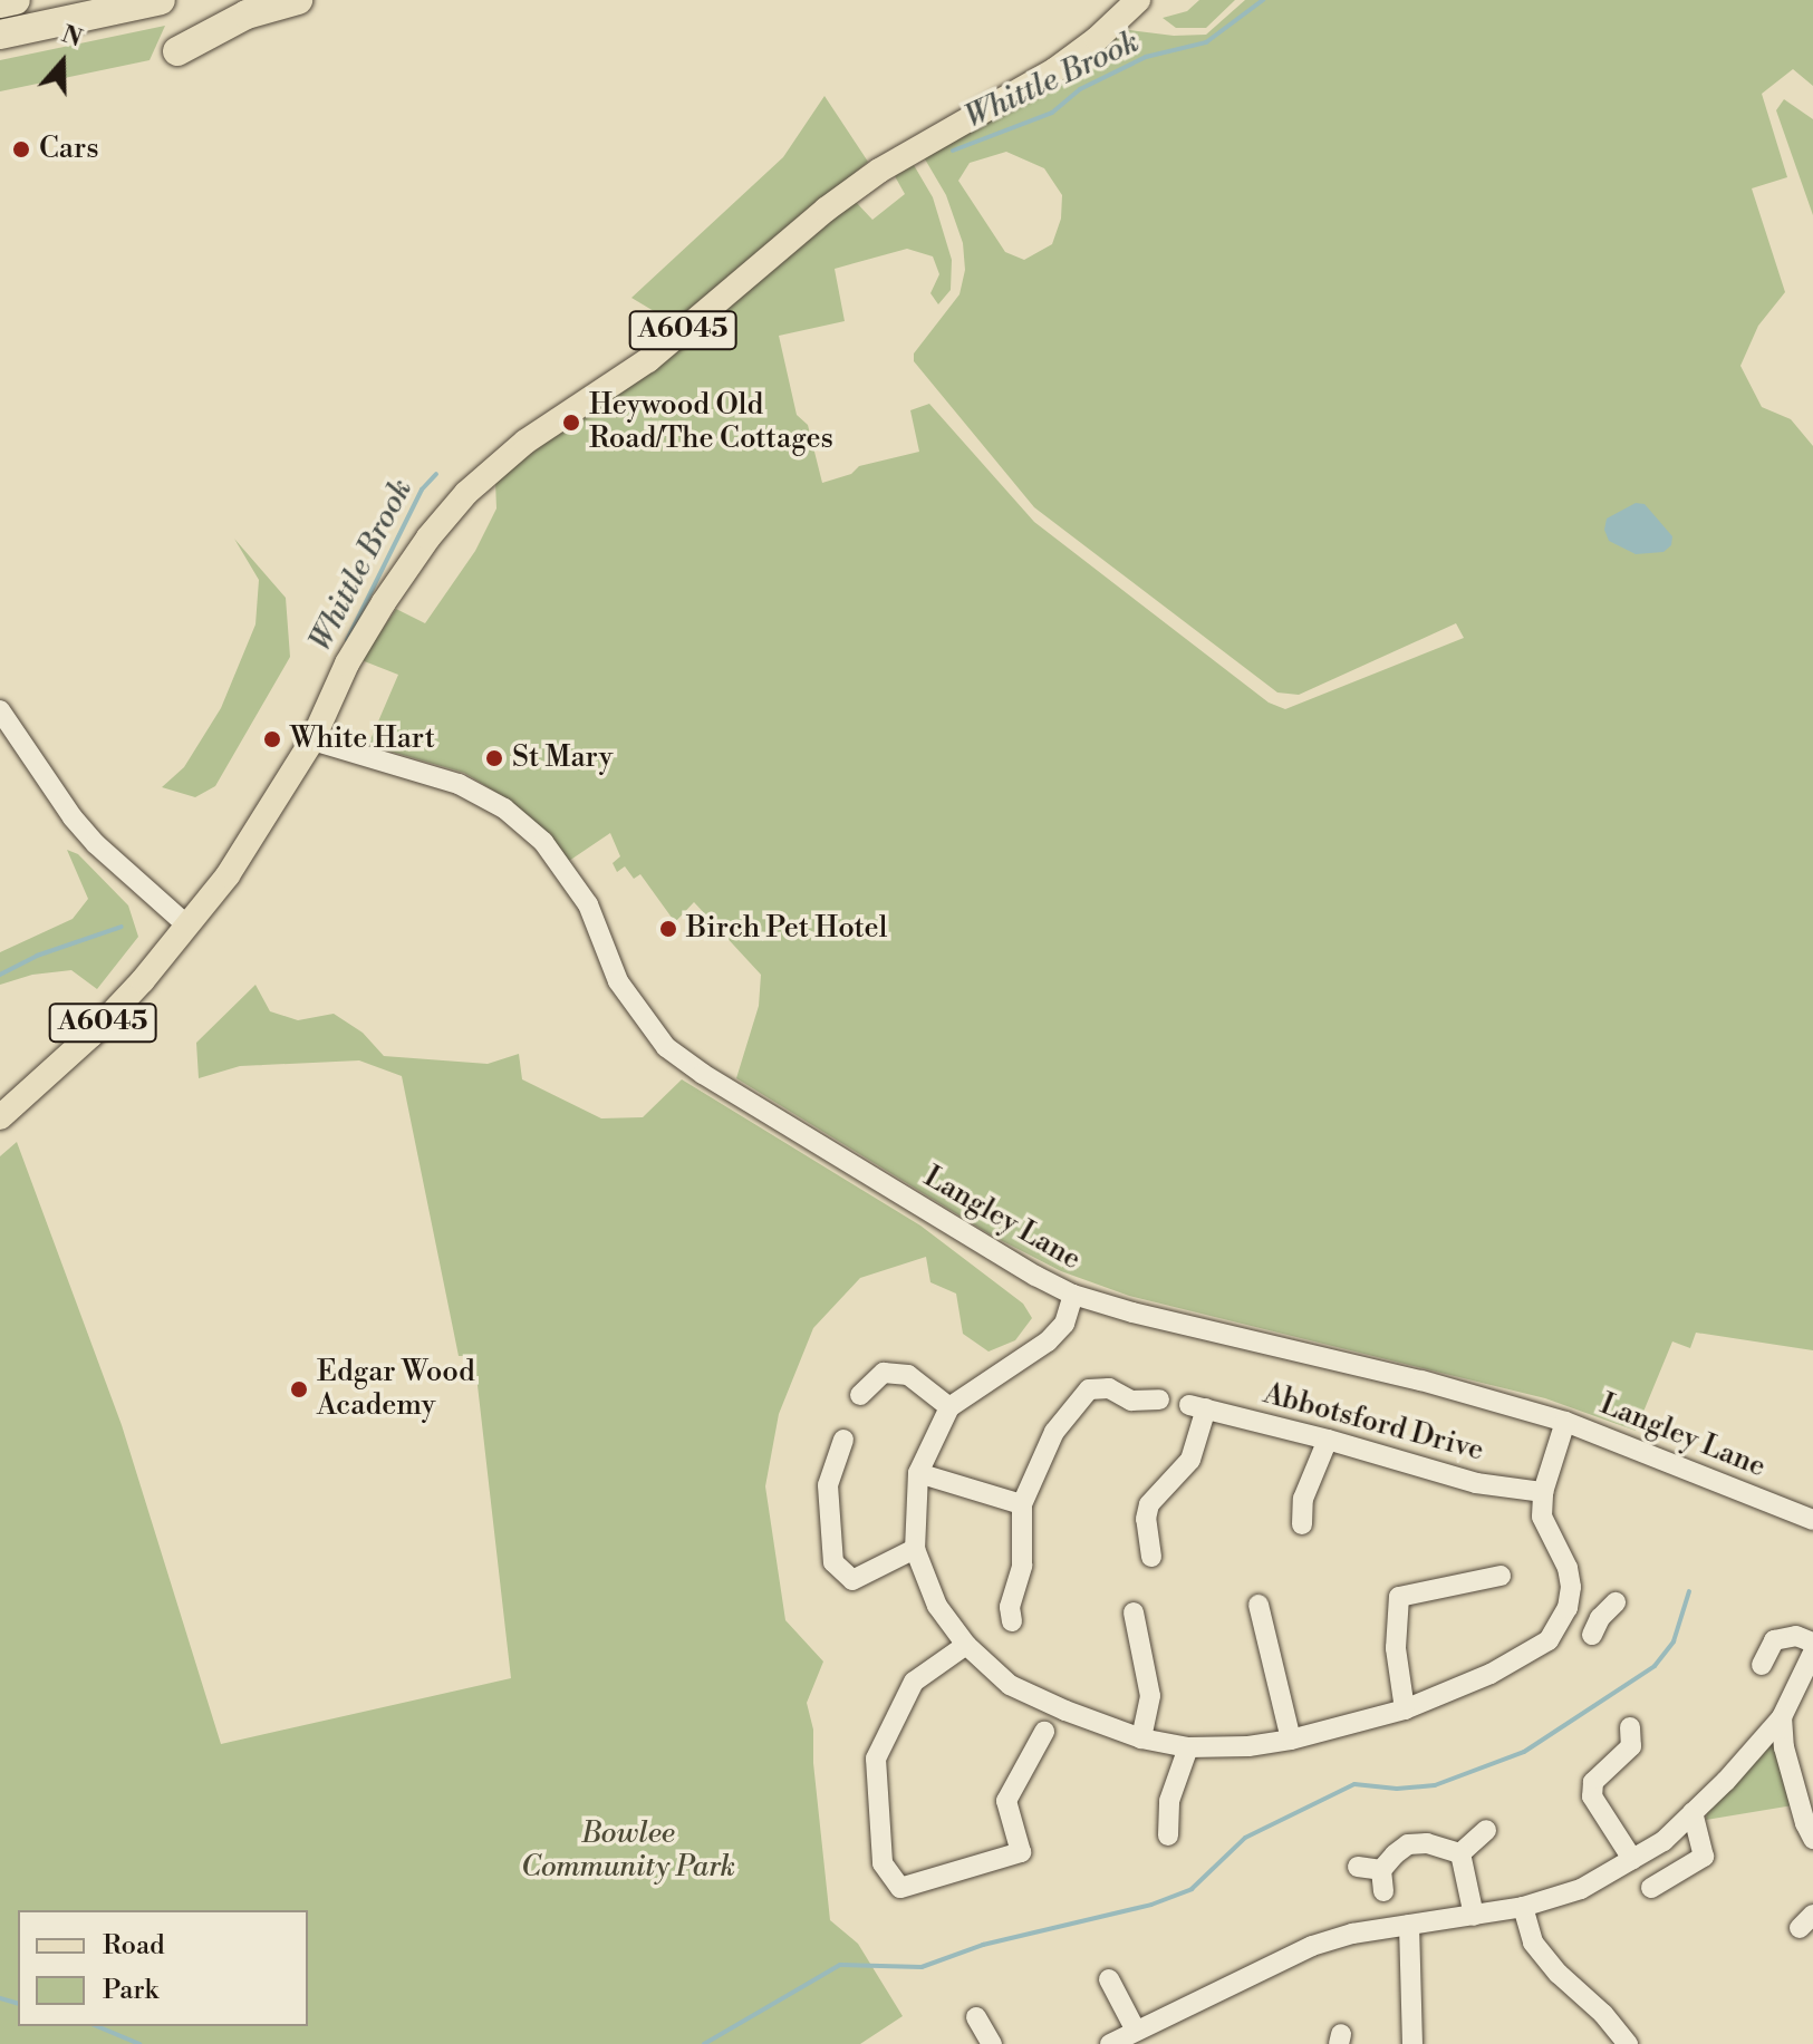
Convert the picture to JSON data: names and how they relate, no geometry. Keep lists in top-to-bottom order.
{
  "streets": {
    "main road": ["A6045"],
    "street": ["Langley Lane", "Abbotsford Drive"]
  },
  "crossings": [
    ["A6045", "Langley Lane"]
  ],
  "water": ["Whittle Brook"],
  "parks": ["Bowlee Community Park"],
  "places": [
    "Cars",
    "Heywood Old Road/The Cottages",
    "White Hart",
    "St Mary",
    "Birch Pet Hotel",
    "Edgar Wood Academy"
  ],
  "legend": ["Road", "Park"],
  "north": "top"
}
